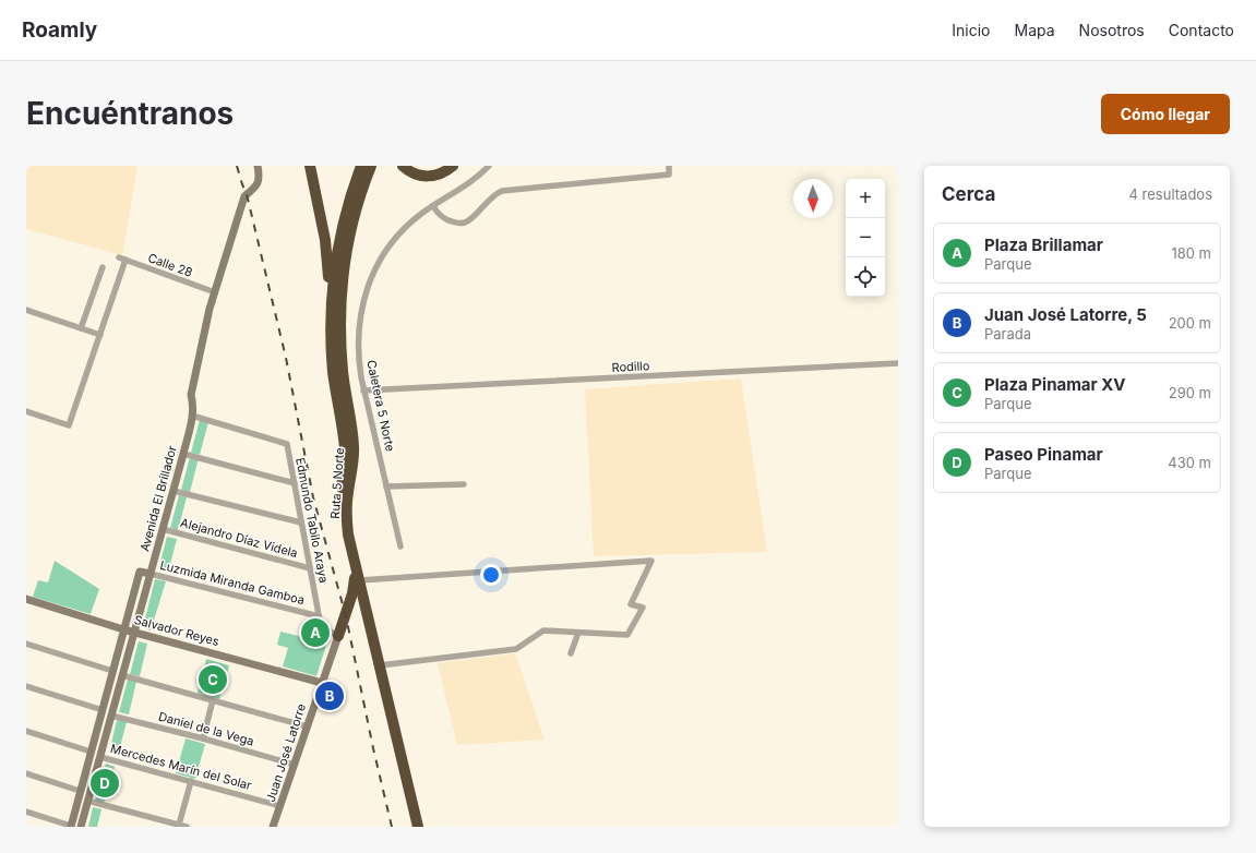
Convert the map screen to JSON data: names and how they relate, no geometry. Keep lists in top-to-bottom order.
{
  "streets": {
    "highway": ["Ruta 5 Norte"],
    "street": [
      "Calle 28",
      "Rodillo",
      "Caletera 5 Norte",
      "Avenida El Brillador",
      "Edmundo Tabilo Araya",
      "Alejandro Díaz Videla",
      "Luzmida Miranda Gamboa",
      "Salvador Reyes",
      "Daniel de la Vega",
      "Juan José Latorre",
      "Mercedes Marín del Solar"
    ]
  },
  "crossings": [
    ["Calle 28", "Avenida El Brillador"],
    ["Rodillo", "Caletera 5 Norte"],
    ["Avenida El Brillador", "Edmundo Tabilo Araya"],
    ["Avenida El Brillador", "Alejandro Díaz Videla"],
    ["Avenida El Brillador", "Luzmida Miranda Gamboa"],
    ["Avenida El Brillador", "Salvador Reyes"],
    ["Avenida El Brillador", "Daniel de la Vega"],
    ["Avenida El Brillador", "Mercedes Marín del Solar"],
    ["Edmundo Tabilo Araya", "Alejandro Díaz Videla"],
    ["Edmundo Tabilo Araya", "Luzmida Miranda Gamboa"],
    ["Edmundo Tabilo Araya", "Juan José Latorre"],
    ["Luzmida Miranda Gamboa", "Salvador Reyes"],
    ["Salvador Reyes", "Juan José Latorre"],
    ["Daniel de la Vega", "Juan José Latorre"],
    ["Juan José Latorre", "Mercedes Marín del Solar"]
  ],
  "north": "bottom",
  "page": {
    "header": "Roamly",
    "nav": [
      "Inicio",
      "Mapa",
      "Nosotros",
      "Contacto"
    ],
    "buttons": "Cómo llegar",
    "title": "Encuéntranos",
    "heading": ["Cerca", "4 resultados"],
    "map_buttons": ["+", "−"],
    "list": [
      {
        "mark": "A",
        "name": "Plaza Brillamar",
        "note": "Parque",
        "value": "180 m"
      },
      {
        "mark": "B",
        "name": "Juan José Latorre, 5",
        "note": "Parada",
        "value": "200 m"
      },
      {
        "mark": "C",
        "name": "Plaza Pinamar XV",
        "note": "Parque",
        "value": "290 m"
      },
      {
        "mark": "D",
        "name": "Paseo Pinamar",
        "note": "Parque",
        "value": "430 m"
      }
    ],
    "pins": [
      "A",
      "C",
      "B",
      "D"
    ]
  }
}
